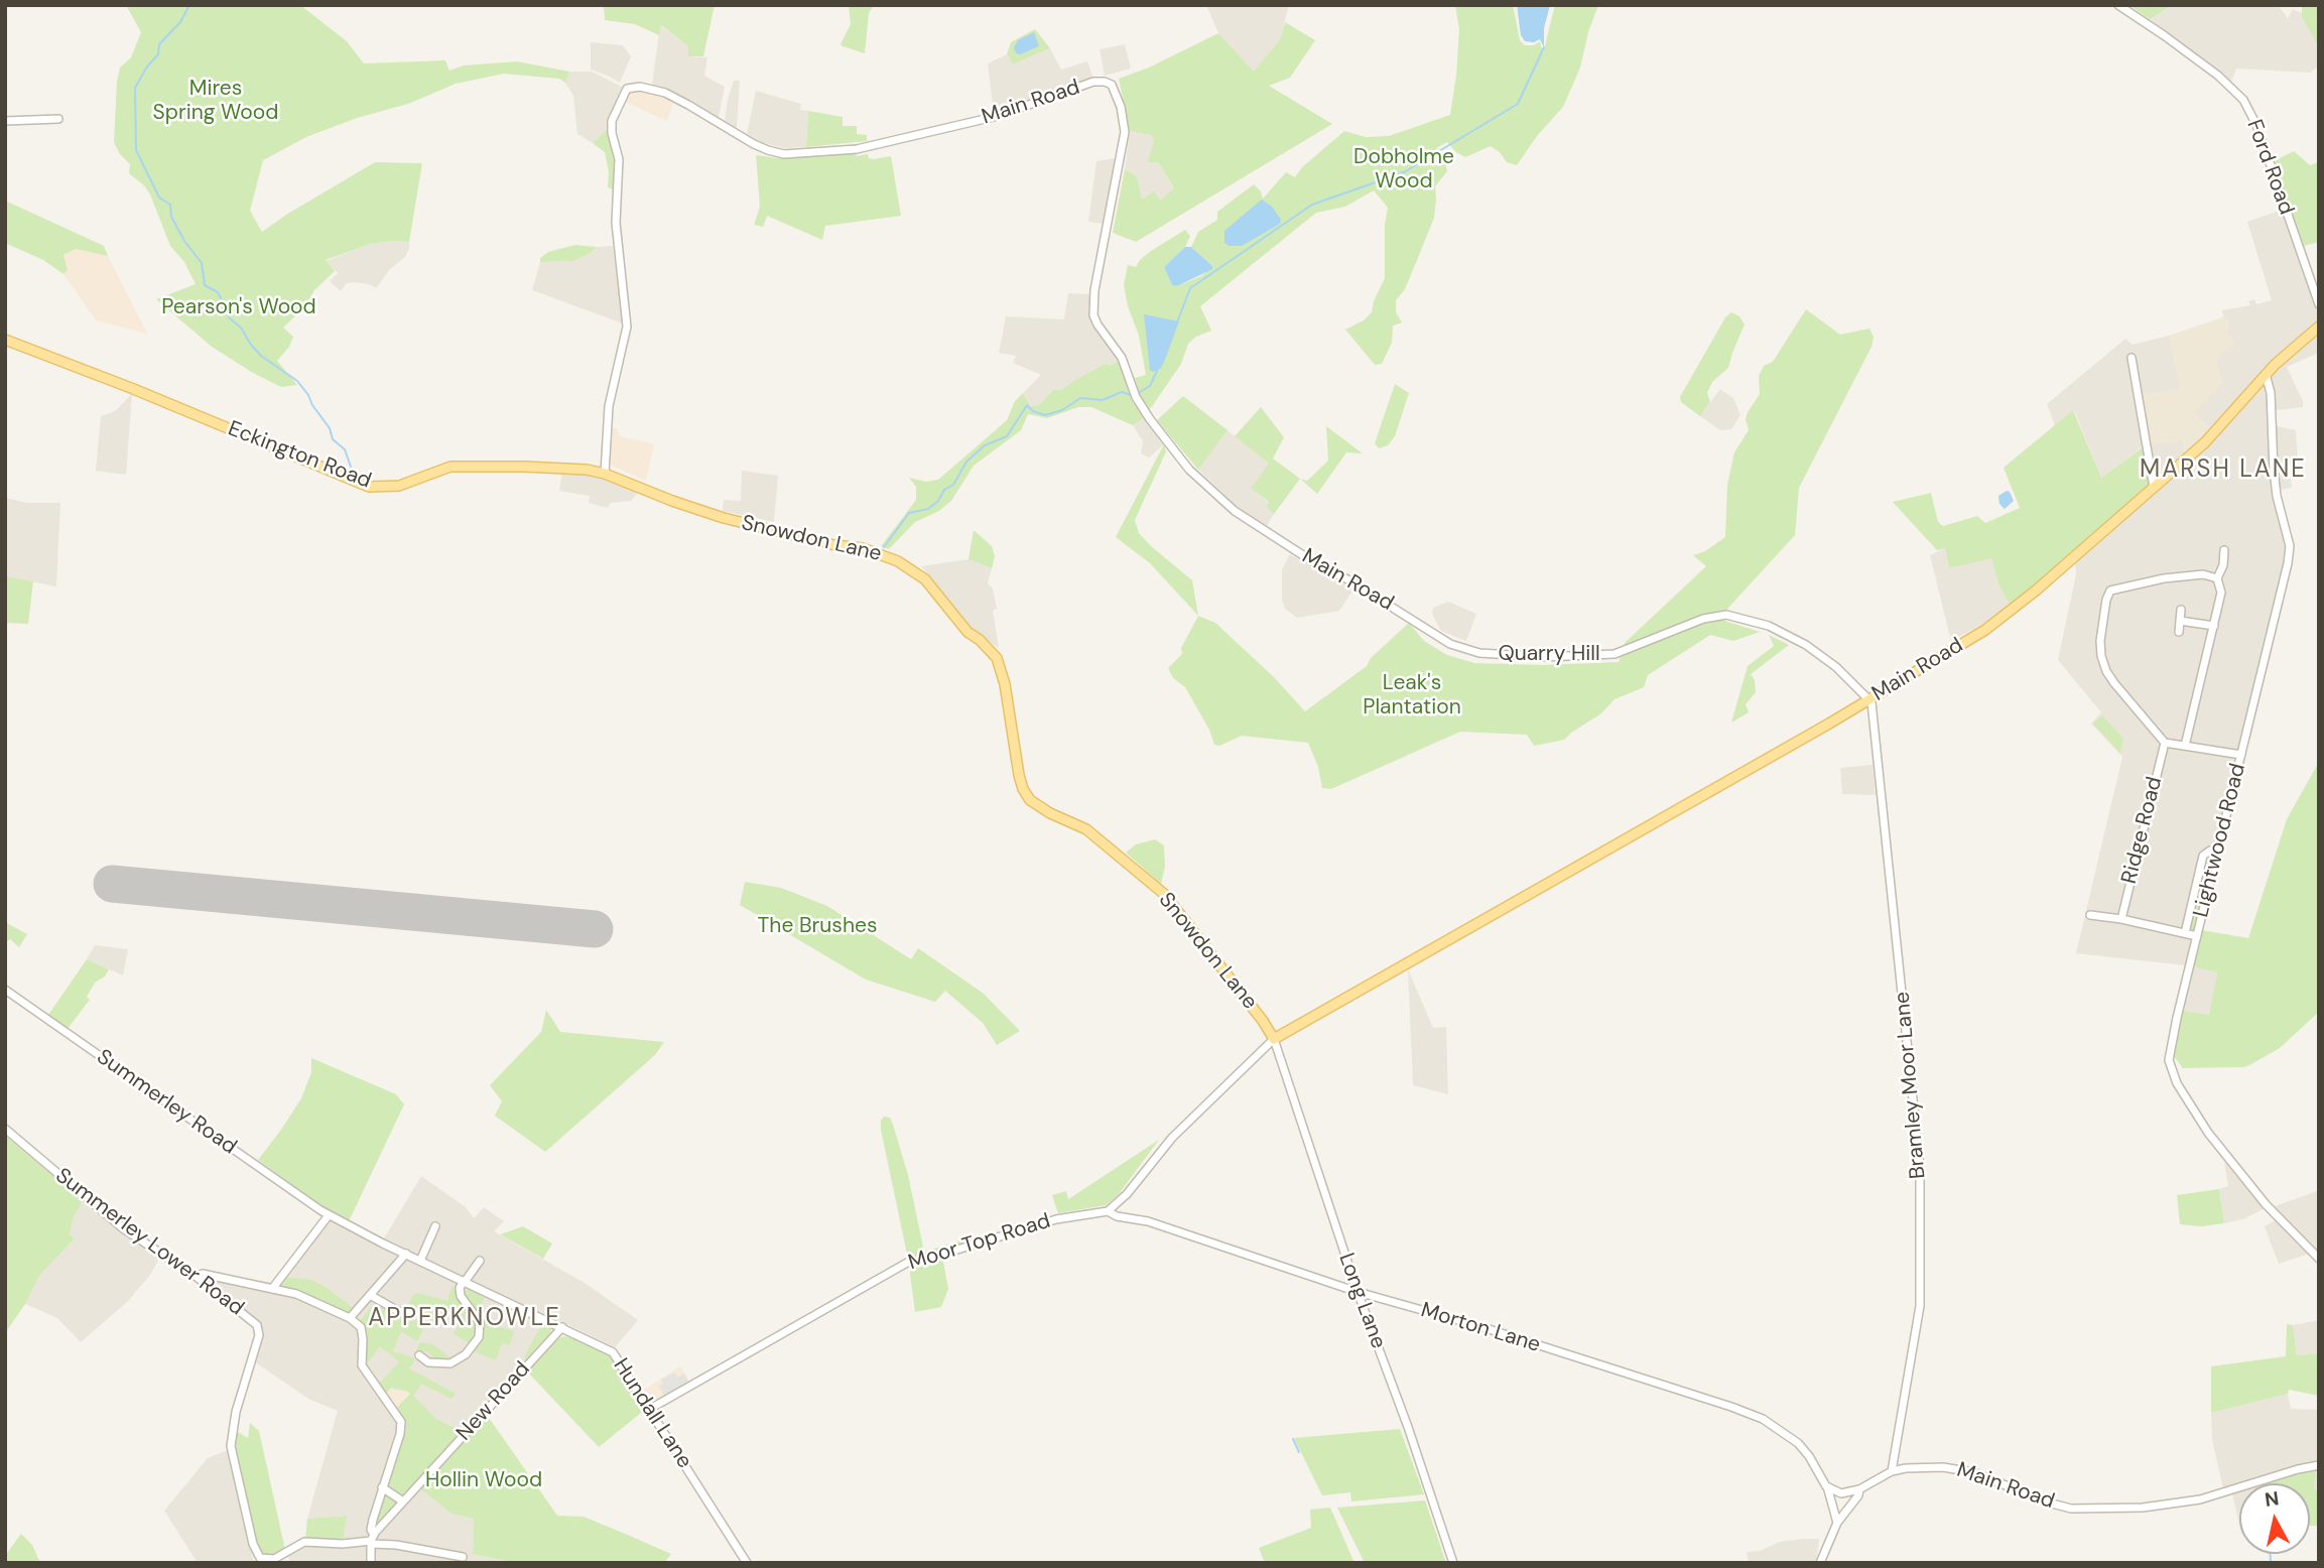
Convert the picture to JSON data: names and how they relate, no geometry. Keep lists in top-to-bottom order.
{
  "streets": {
    "main road": ["Main Road", "Eckington Road", "Snowdon Lane"],
    "street": [
      "Ford Road",
      "Quarry Hill",
      "Ridge Road",
      "Lightwood Road",
      "Bramley Moor Lane",
      "Summerley Road",
      "Summerley Lower Road",
      "Moor Top Road",
      "Long Lane",
      "Morton Lane",
      "New Road",
      "Hundall Lane"
    ]
  },
  "crossings": [
    ["Main Road", "Eckington Road"],
    ["Main Road", "Snowdon Lane"],
    ["Main Road", "Quarry Hill"],
    ["Main Road", "Lightwood Road"],
    ["Main Road", "Bramley Moor Lane"],
    ["Main Road", "Long Lane"],
    ["Main Road", "Morton Lane"],
    ["Eckington Road", "Snowdon Lane"],
    ["Snowdon Lane", "Long Lane"],
    ["Quarry Hill", "Bramley Moor Lane"],
    ["Summerley Road", "Hundall Lane"],
    ["Summerley Lower Road", "New Road"],
    ["Moor Top Road", "Morton Lane"],
    ["Moor Top Road", "Hundall Lane"],
    ["Long Lane", "Morton Lane"],
    ["New Road", "Hundall Lane"]
  ],
  "districts": ["MARSH LANE", "APPERKNOWLE"],
  "parks": [
    "Mires Spring Wood",
    "Dobholme Wood",
    "Pearson's Wood",
    "Leak's Plantation",
    "The Brushes",
    "Hollin Wood"
  ],
  "north": "top"
}
